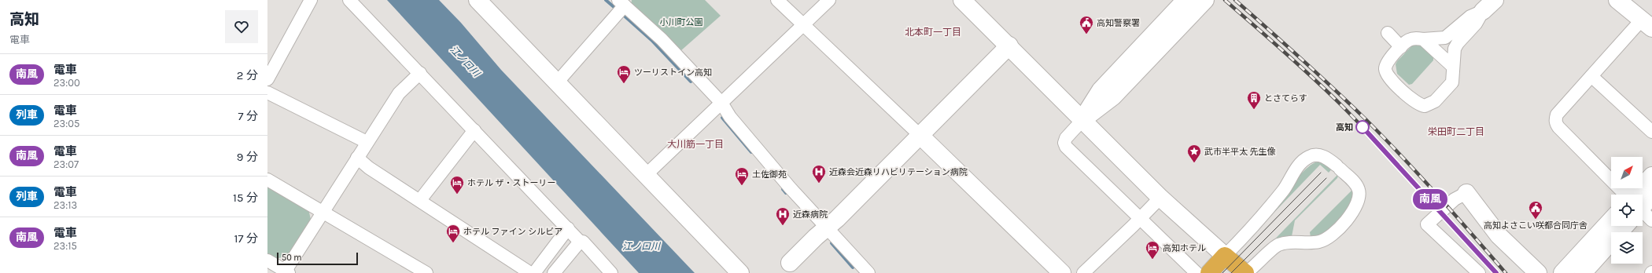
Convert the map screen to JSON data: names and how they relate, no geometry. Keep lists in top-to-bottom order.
{
  "districts": ["北本町一丁目", "栄田町二丁目", "大川筋一丁目"],
  "water": ["江ノ口川"],
  "parks": ["小川町公園"],
  "places": {
    "public building": ["高知警察署", "高知よさこい咲都合同庁舎"],
    "hotel": [
      "ツーリストイン高知",
      "土佐御苑",
      "ホテル ザ・ストーリー",
      "ホテル ファイン シルビア",
      "高知ホテル"
    ],
    "building": ["とさてらす"],
    "other": ["高知"],
    "place": ["武市半平太 先生像"],
    "hospital": ["近森会近森リハビリテーション病院", "近森病院"]
  },
  "scale_bar": "50 m",
  "north": "top right",
  "page": {
    "heading": ["高知", "電車"],
    "on_map": "南風",
    "list": [
      {
        "mark": "南風",
        "name": "電車",
        "note": "23:00",
        "value": "2 分"
      },
      {
        "mark": "列車",
        "name": "電車",
        "note": "23:05",
        "value": "7 分"
      },
      {
        "mark": "南風",
        "name": "電車",
        "note": "23:07",
        "value": "9 分"
      },
      {
        "mark": "列車",
        "name": "電車",
        "note": "23:13",
        "value": "15 分"
      },
      {
        "mark": "南風",
        "name": "電車",
        "note": "23:15",
        "value": "17 分"
      }
    ],
    "scale": "50 m"
  }
}
